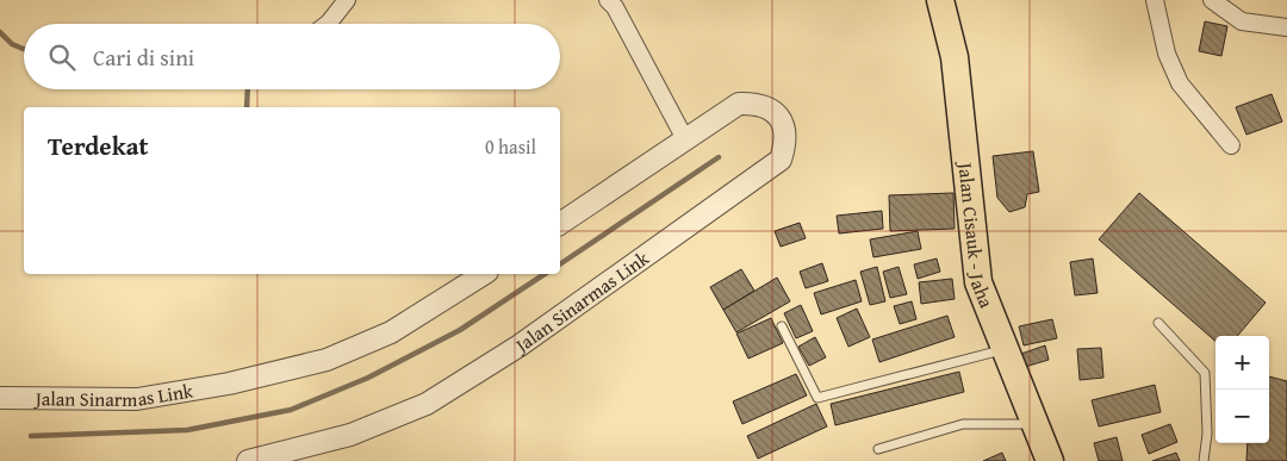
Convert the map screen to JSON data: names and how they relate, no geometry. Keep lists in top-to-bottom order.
{
  "streets": {
    "main road": ["Jalan Cisauk - Jaha"],
    "street": ["Jalan Sinarmas Link"]
  },
  "page": {
    "search": "Cari di sini",
    "heading": ["Terdekat", "0 hasil"],
    "map_buttons": ["+", "−"]
  }
}
